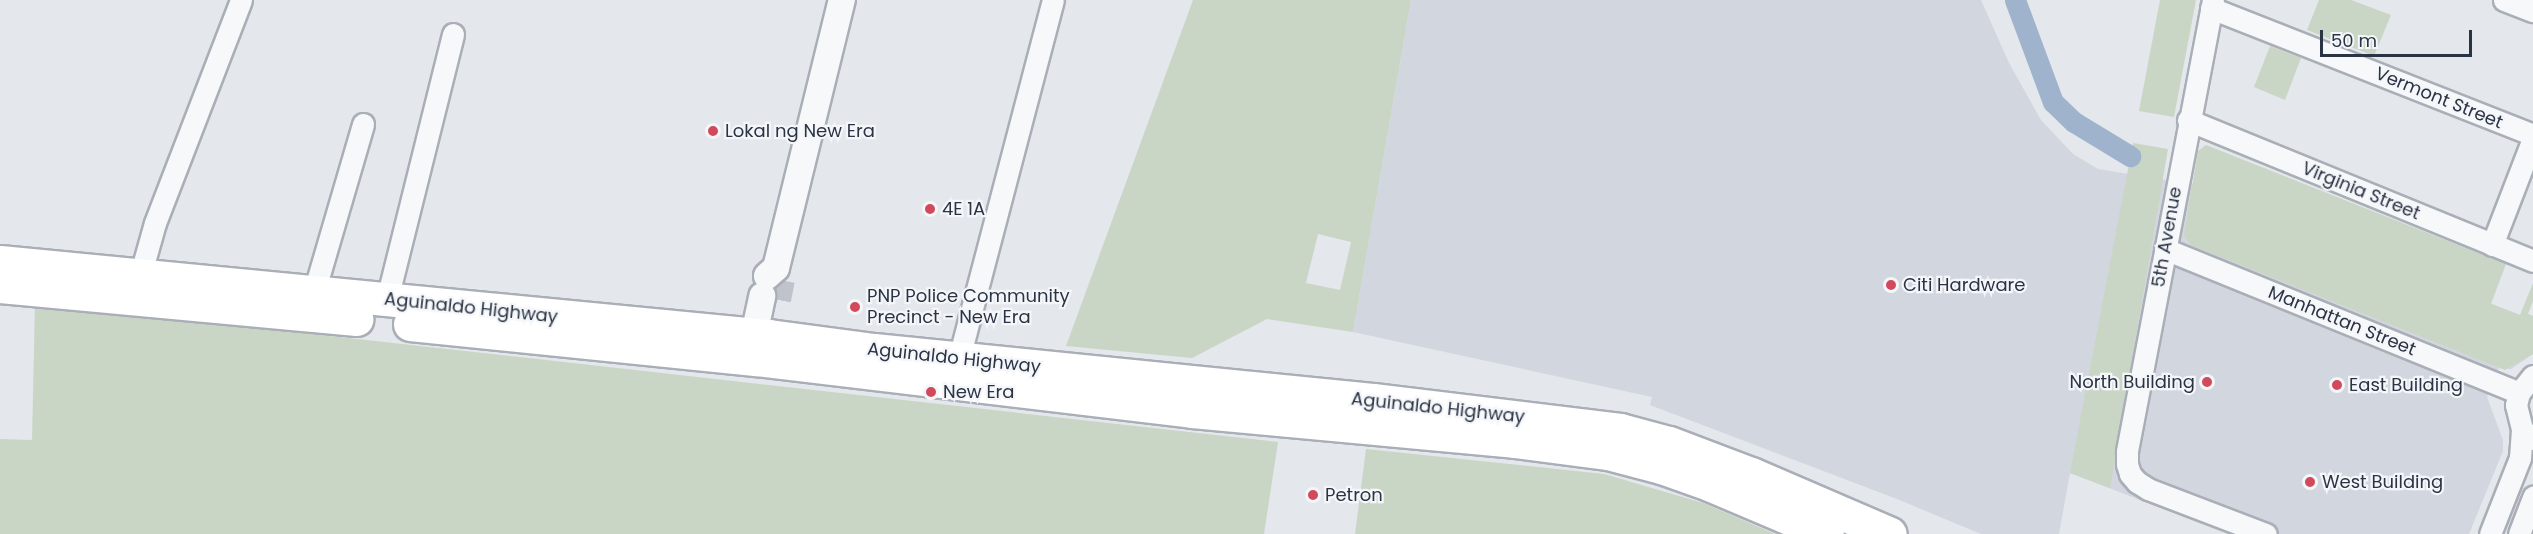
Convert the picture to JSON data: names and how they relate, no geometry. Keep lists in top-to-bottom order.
{
  "streets": {
    "main road": ["Aguinaldo Highway"],
    "street": [
      "Vermont Street",
      "Virginia Street",
      "5th Avenue",
      "Manhattan Street"
    ]
  },
  "crossings": [
    ["Vermont Street", "5th Avenue"],
    ["Virginia Street", "5th Avenue"],
    ["5th Avenue", "Manhattan Street"]
  ],
  "places": [
    "Lokal ng New Era",
    "4E 1A",
    "Citi Hardware",
    "PNP Police Community Precinct - New Era",
    "North Building",
    "East Building",
    "New Era",
    "West Building",
    "Petron"
  ],
  "scale_bar": "50 m"
}
